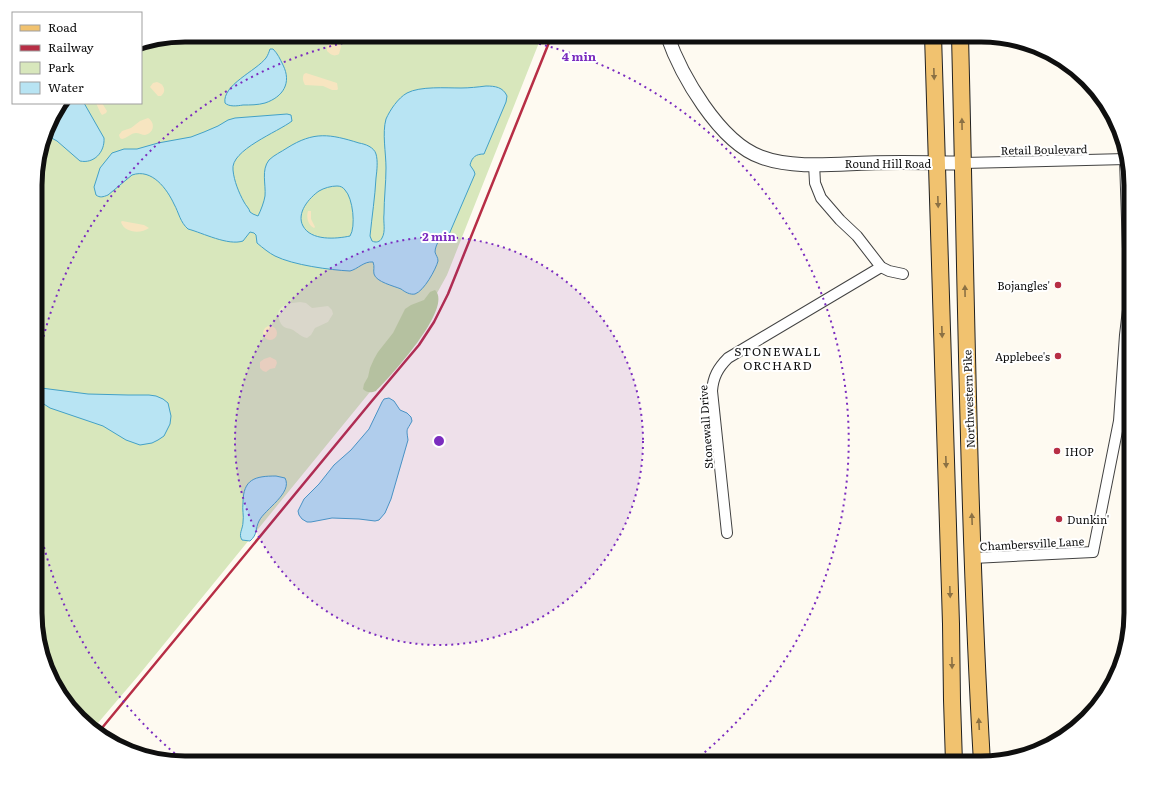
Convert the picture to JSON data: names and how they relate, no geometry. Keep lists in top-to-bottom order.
{
  "streets": {
    "main road": ["Northwestern Pike"],
    "street": [
      "Retail Boulevard",
      "Round Hill Road",
      "Stonewall Drive",
      "Chambersville Lane"
    ]
  },
  "crossings": [
    ["Retail Boulevard", "Round Hill Road"],
    ["Retail Boulevard", "Northwestern Pike"],
    ["Round Hill Road", "Northwestern Pike"],
    ["Northwestern Pike", "Chambersville Lane"]
  ],
  "districts": ["STONEWALL ORCHARD"],
  "places": [
    "Bojangles'",
    "Applebee's",
    "IHOP",
    "Dunkin'"
  ],
  "legend": [
    "Road",
    "Railway",
    "Park",
    "Water"
  ],
  "rings": ["4 min", "2 min"]
}
